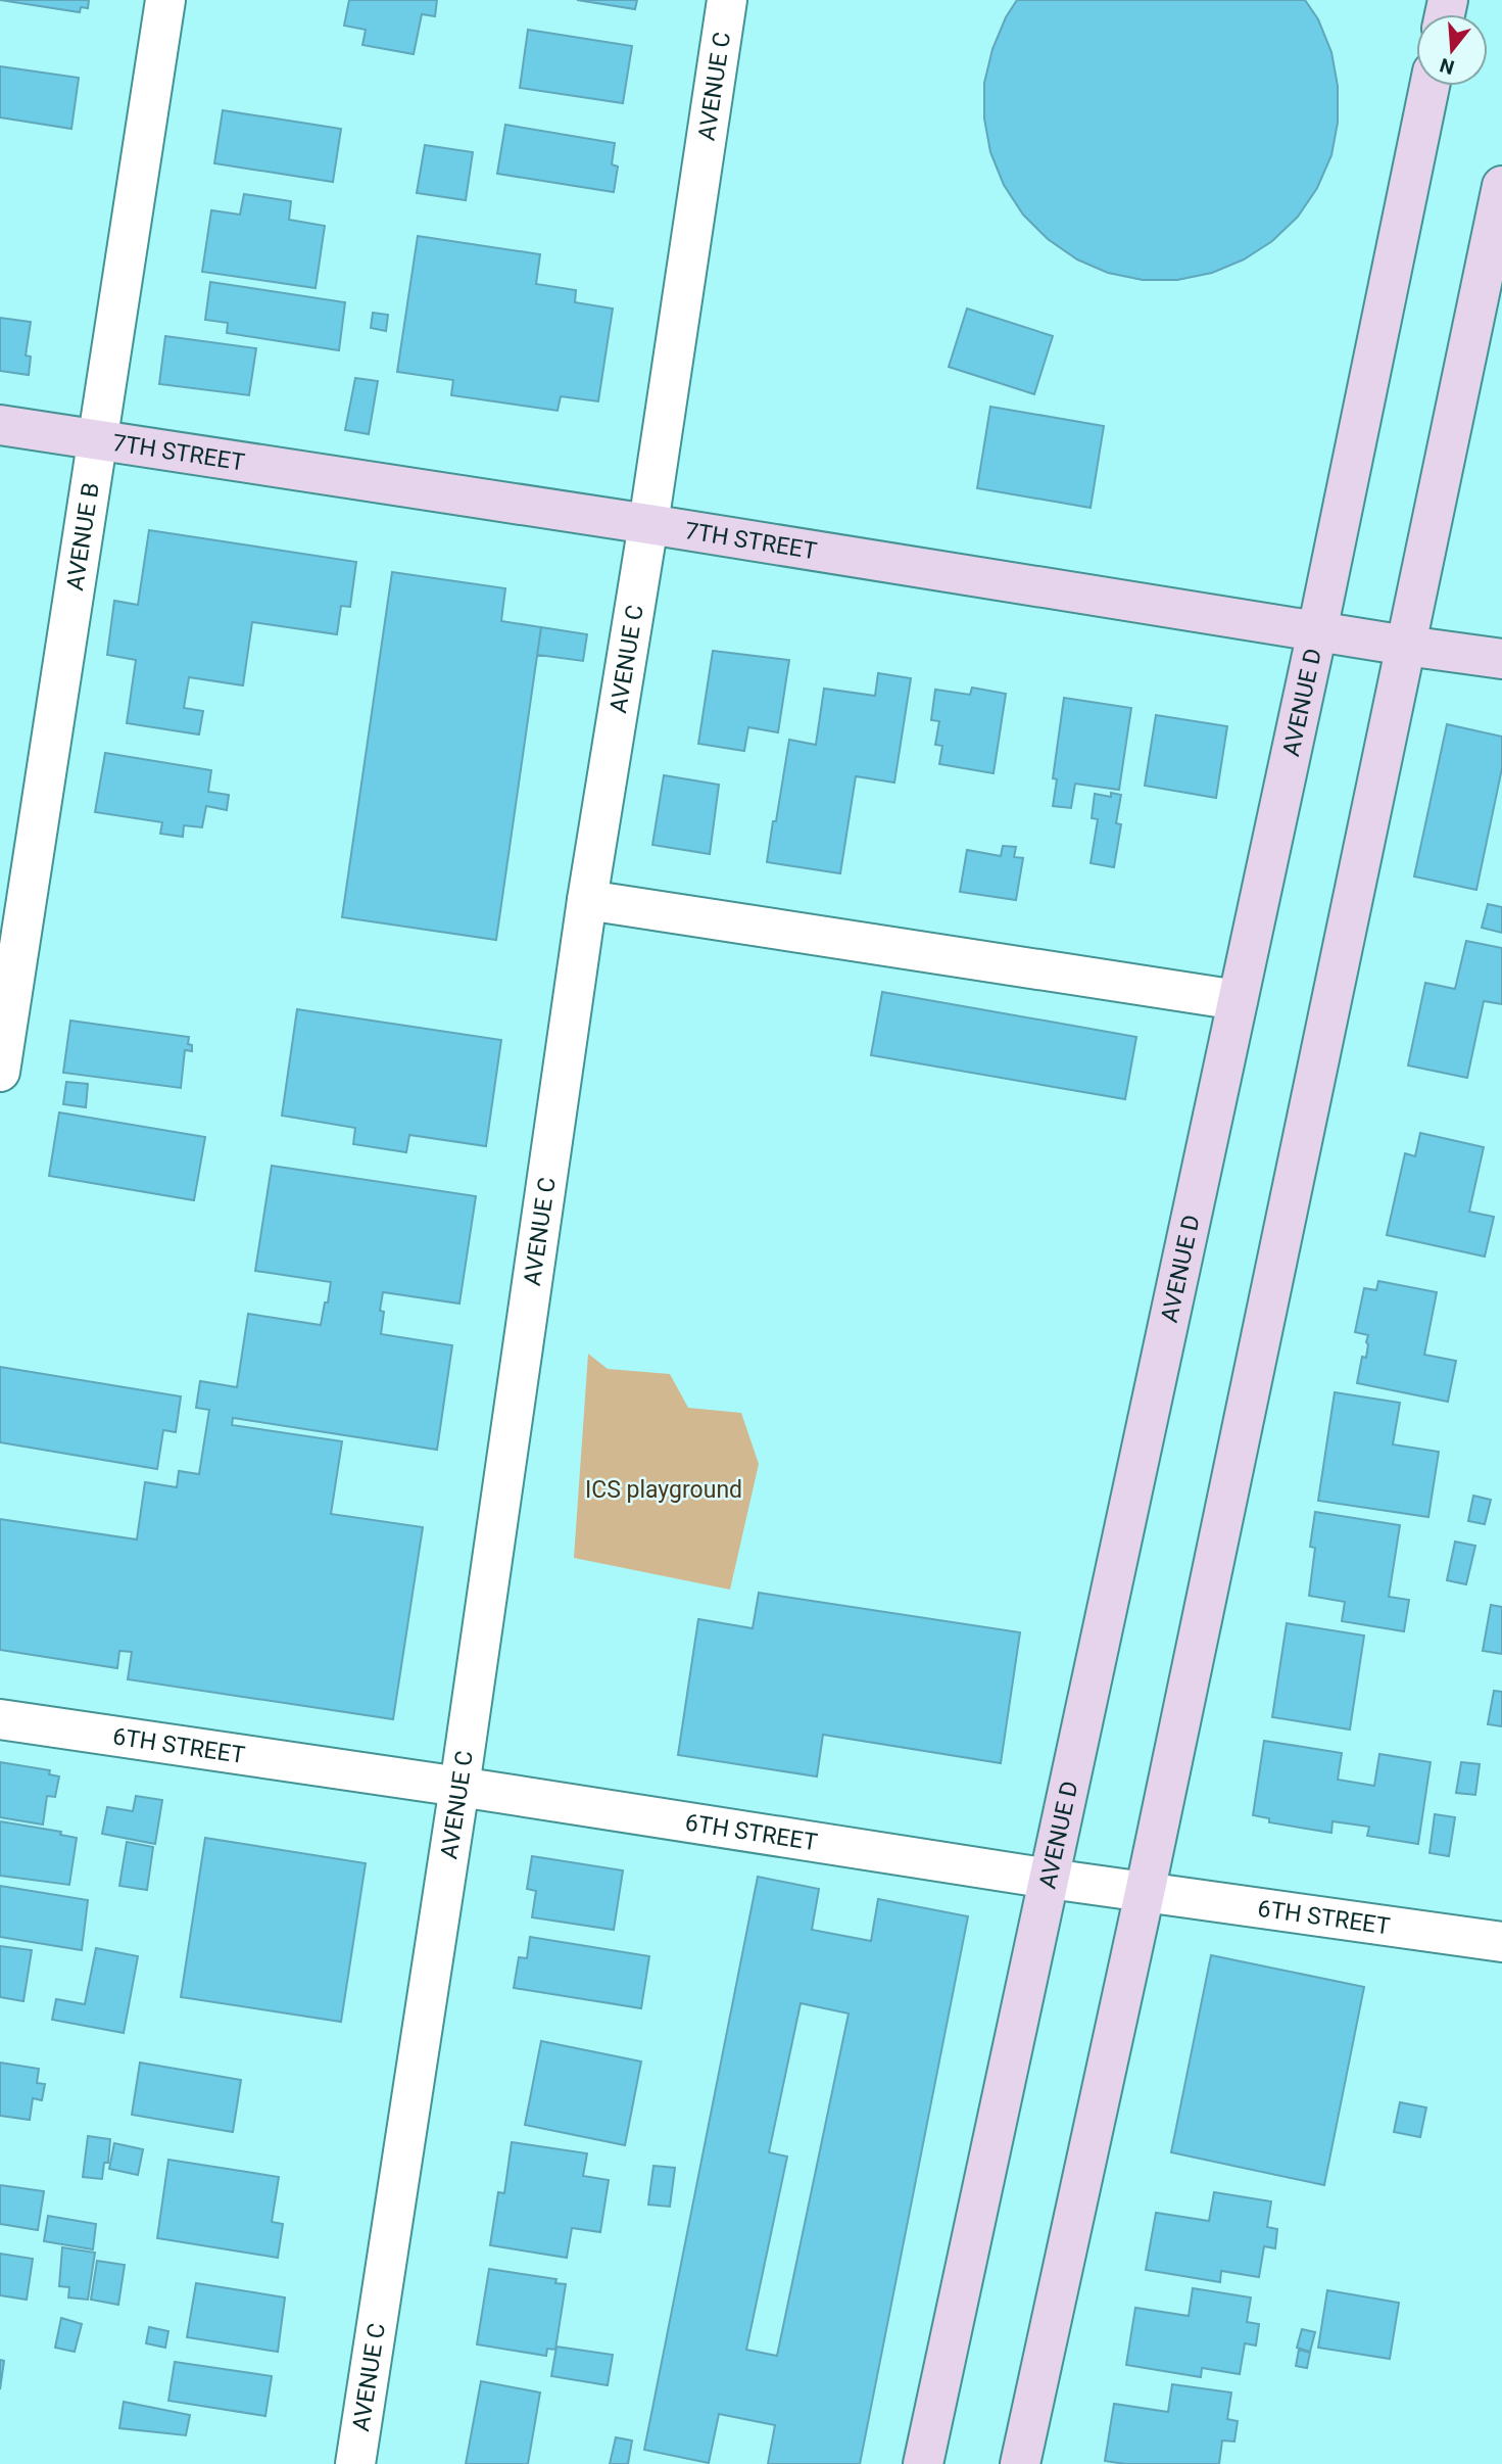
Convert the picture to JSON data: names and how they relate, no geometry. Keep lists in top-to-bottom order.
{
  "streets": {
    "street": [
      "AVENUE C",
      "7TH STREET",
      "AVENUE B",
      "AVENUE D",
      "6TH STREET"
    ]
  },
  "crossings": [
    ["AVENUE C", "7TH STREET"],
    ["AVENUE C", "6TH STREET"],
    ["7TH STREET", "AVENUE B"],
    ["7TH STREET", "AVENUE D"],
    ["AVENUE D", "6TH STREET"]
  ],
  "parks": ["ICS playground"],
  "north": "bottom"
}
